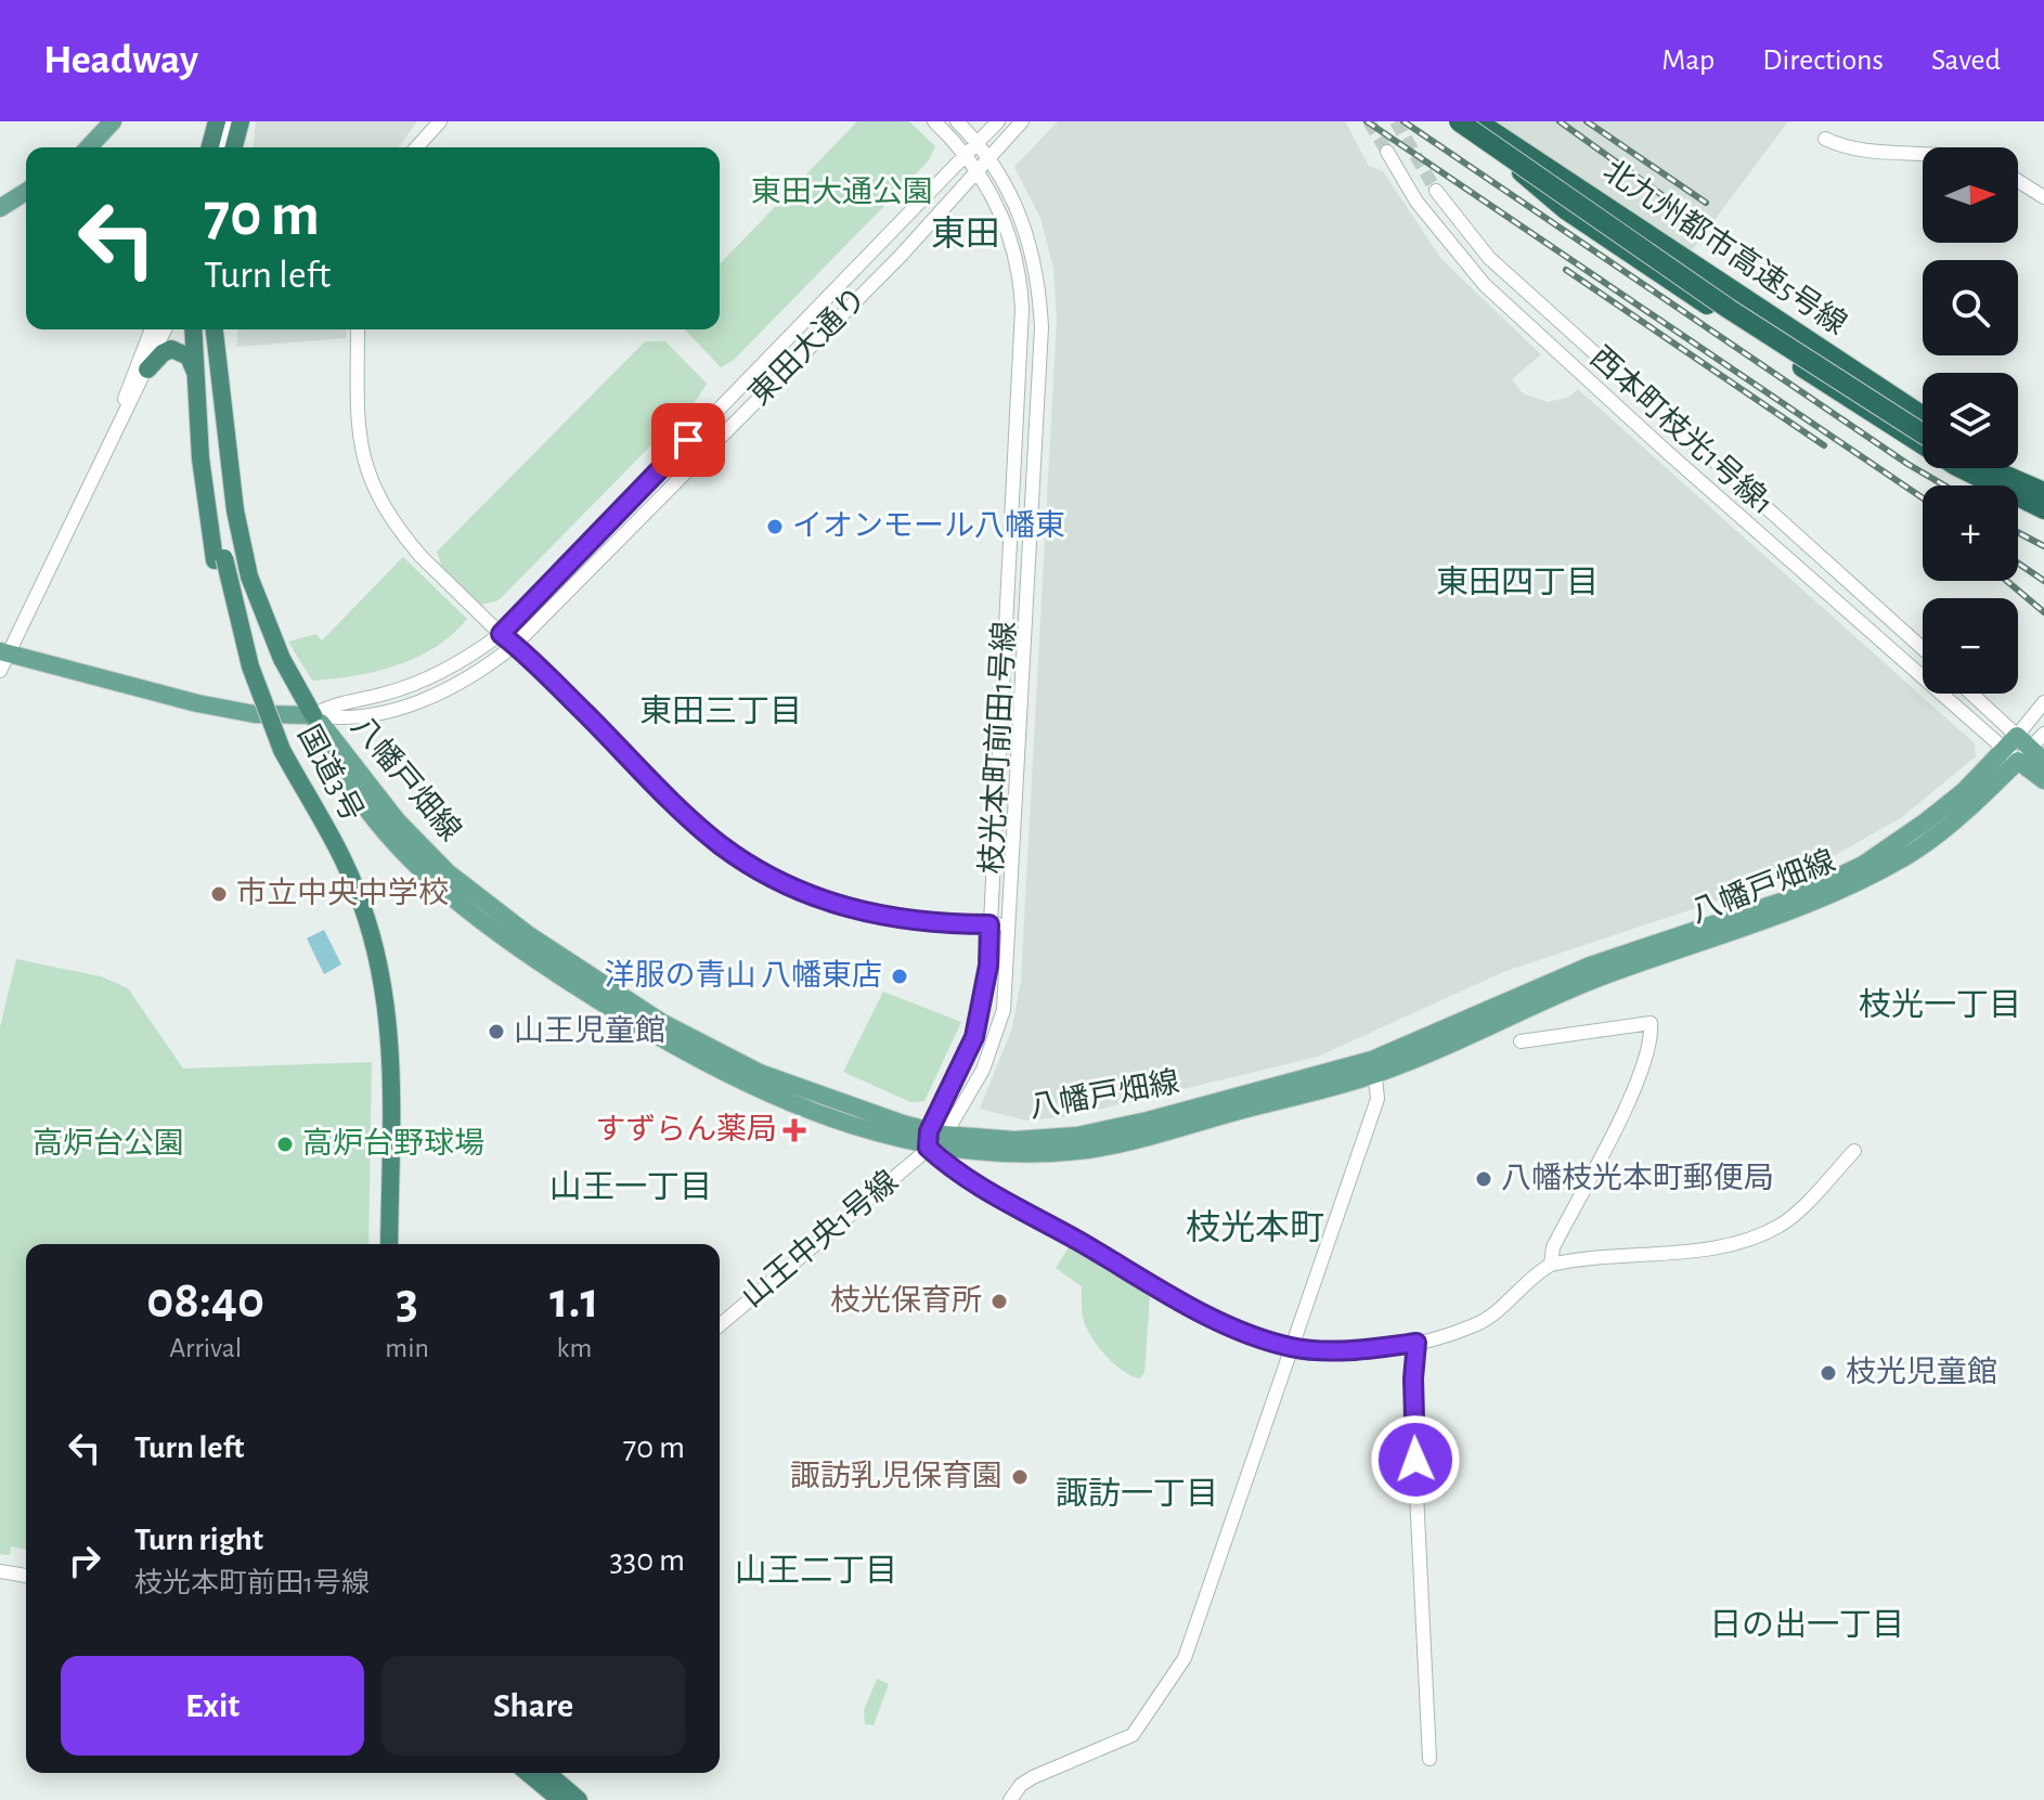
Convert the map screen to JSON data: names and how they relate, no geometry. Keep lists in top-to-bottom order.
{
  "streets": {
    "highway": ["北九州都市高速5号線", "国道3号"],
    "main road": ["八幡戸畑線"],
    "street": [
      "東田大通り",
      "西本町枝光1号線1",
      "枝光本町前田1号線",
      "山王中央1号線"
    ]
  },
  "crossings": [
    ["東田大通り", "枝光本町前田1号線"],
    ["東田大通り", "八幡戸畑線"],
    ["西本町枝光1号線1", "八幡戸畑線"],
    ["枝光本町前田1号線", "八幡戸畑線"],
    ["枝光本町前田1号線", "山王中央1号線"],
    ["八幡戸畑線", "山王中央1号線"]
  ],
  "districts": [
    "東田",
    "東田四丁目",
    "東田三丁目",
    "枝光一丁目",
    "山王一丁目",
    "枝光本町",
    "諏訪一丁目",
    "山王二丁目",
    "日の出一丁目"
  ],
  "parks": ["東田大通公園", "高炉台公園"],
  "places": {
    "other": [
      "イオンモール八幡東",
      "市立中央中学校",
      "洋服の青山 八幡東店",
      "山王児童館",
      "高炉台野球場",
      "八幡枝光本町郵便局",
      "枝光保育所",
      "枝光児童館",
      "諏訪乳児保育園"
    ],
    "health": ["すずらん薬局"]
  },
  "north": "right",
  "page": {
    "header": "Headway",
    "nav": ["Map", "Directions", "Saved"],
    "map_buttons": ["+", "−"],
    "turn": ["70 m", "Turn left"],
    "eta": [
      "08:40",
      "Arrival",
      "3",
      "min",
      "1.1",
      "km"
    ],
    "list": [
      {
        "name": "Turn left",
        "value": "70 m"
      },
      {
        "name": "Turn right",
        "note": "枝光本町前田1号線",
        "value": "330 m"
      }
    ],
    "buttons": ["Exit", "Share"]
  }
}
